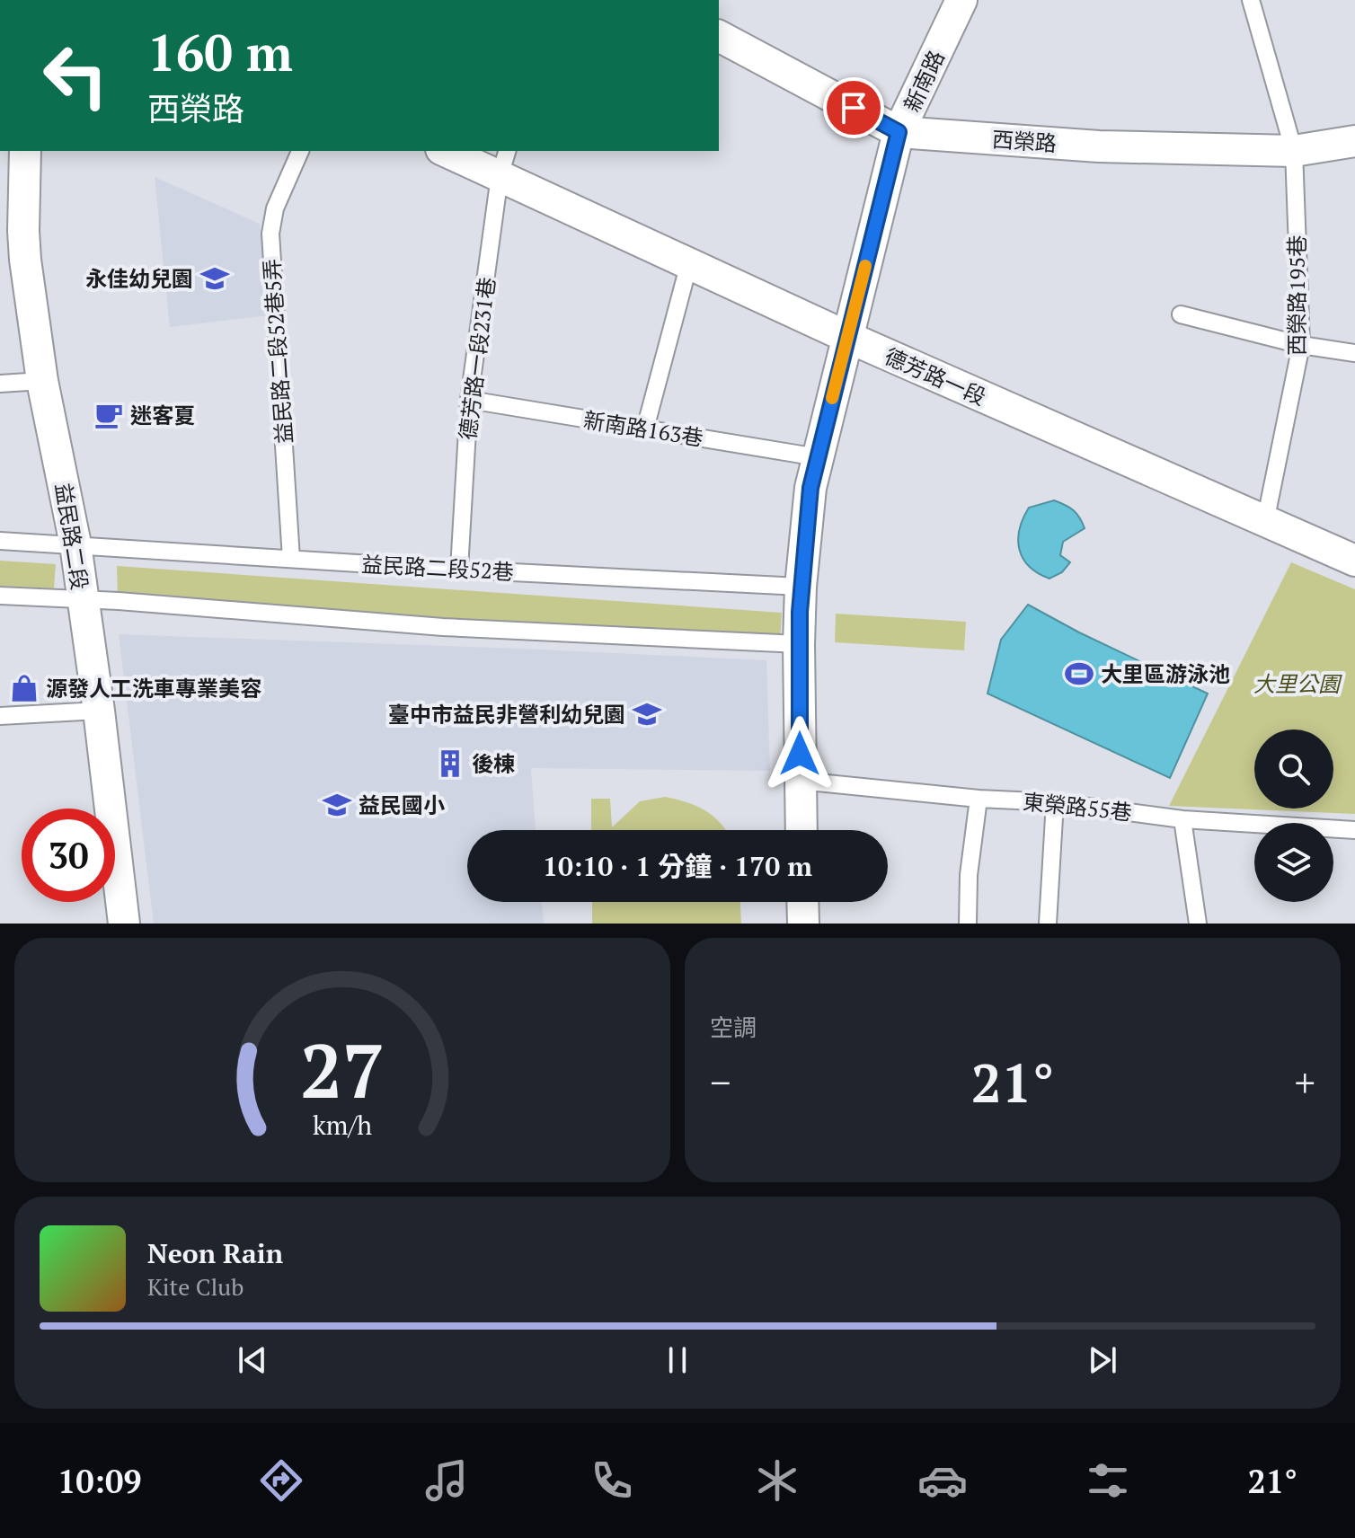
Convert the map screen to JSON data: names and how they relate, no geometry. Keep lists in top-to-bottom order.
{
  "streets": {
    "street": [
      "新南路",
      "西榮路",
      "德芳路一段",
      "益民路二段"
    ],
    "lane": [
      "西榮路195巷",
      "益民路二段52巷5弄",
      "德芳路一段231巷",
      "新南路163巷",
      "益民路二段52巷",
      "東榮路55巷"
    ]
  },
  "crossings": [
    ["新南路", "西榮路"],
    ["新南路", "德芳路一段"],
    ["新南路", "新南路163巷"],
    ["新南路", "益民路二段52巷"],
    ["新南路", "東榮路55巷"],
    ["西榮路", "西榮路195巷"],
    ["西榮路195巷", "德芳路一段"],
    ["益民路二段52巷5弄", "益民路二段52巷"],
    ["德芳路一段231巷", "德芳路一段"],
    ["德芳路一段231巷", "新南路163巷"],
    ["德芳路一段231巷", "益民路二段52巷"],
    ["益民路二段", "益民路二段52巷"]
  ],
  "parks": ["大里公園"],
  "places": {
    "school or university": ["永佳幼兒園", "臺中市益民非營利幼兒園", "益民國小"],
    "cafe": ["迷客夏"],
    "sports": ["大里區游泳池"],
    "shop": ["源發人工洗車專業美容"],
    "building": ["後棟"]
  },
  "page": {
    "turn": ["160 m", "西榮路"],
    "limit": "30",
    "trip": "10:10 · 1 分鐘 · 170 m",
    "tile": "空調",
    "heat": ["−", "21°", "+"],
    "song": ["Neon Rain", "Kite Club"],
    "tabs": ["10:09", "21°"],
    "gauge": ["27", "km/h"]
  }
}
